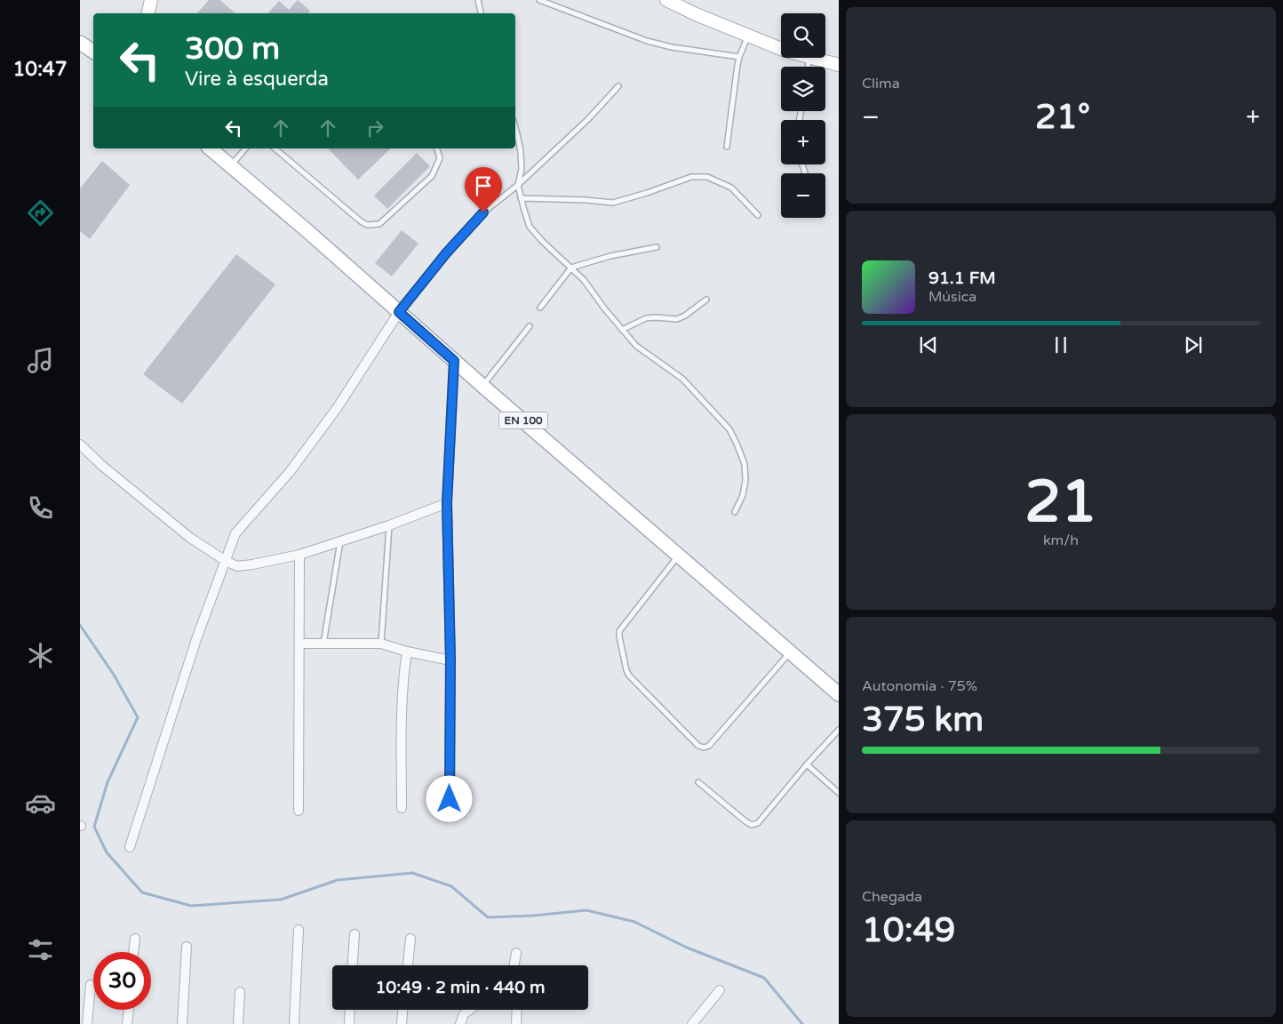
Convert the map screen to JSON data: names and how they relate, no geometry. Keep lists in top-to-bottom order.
{
  "streets": {
    "main road": ["EN 100"]
  },
  "page": {
    "tabs": "10:47",
    "tile": [
      "Clima",
      ["21", "km/h"],
      ["Autonomia · 75%", "375 km"],
      ["Chegada", "10:49"]
    ],
    "map_buttons": ["+", "−"],
    "turn": ["300 m", "Vire à esquerda"],
    "heat": ["−", "21°", "+"],
    "song": ["91.1 FM", "Música"],
    "limit": "30",
    "trip": "10:49 · 2 min · 440 m"
  }
}
